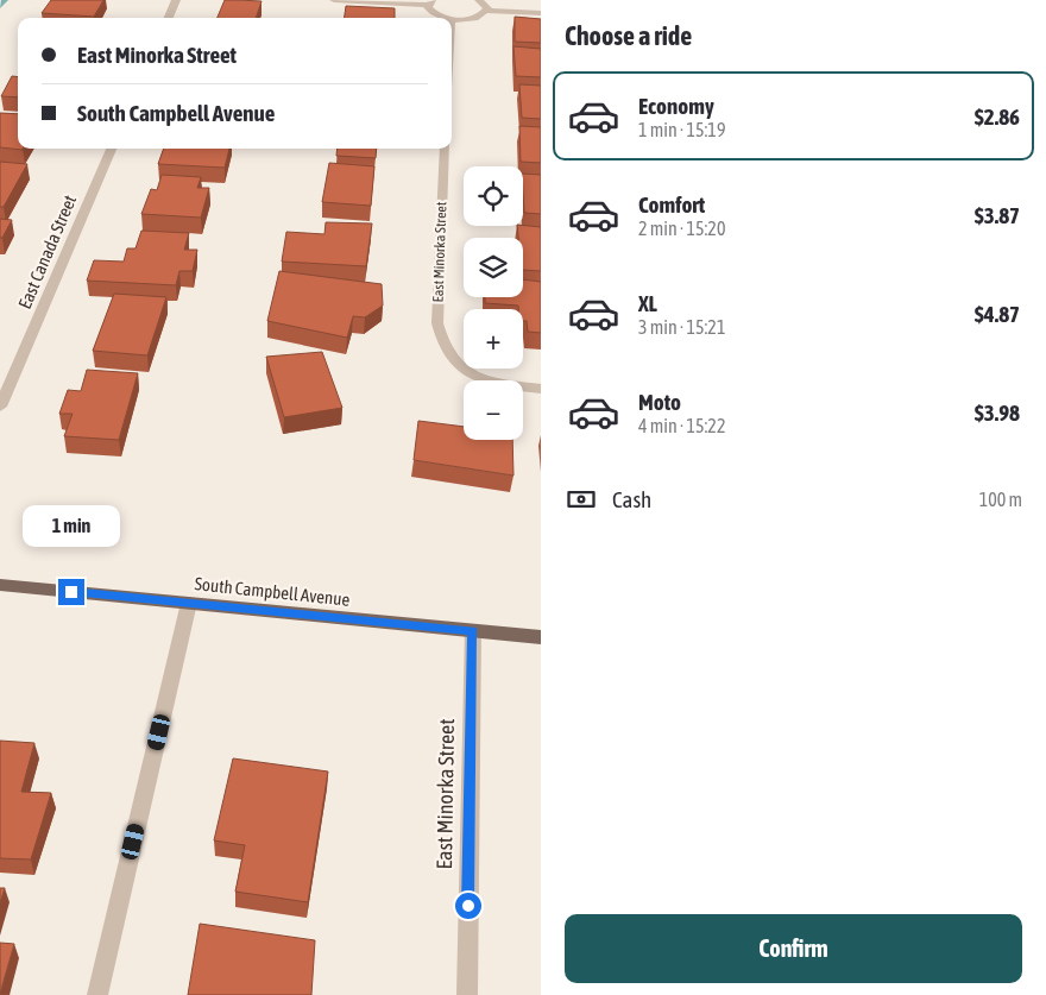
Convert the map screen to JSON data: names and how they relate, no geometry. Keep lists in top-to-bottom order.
{
  "streets": {
    "main road": ["South Campbell Avenue"],
    "street": ["East Canada Street", "East Minorka Street"]
  },
  "crossings": [
    ["East Minorka Street", "South Campbell Avenue"]
  ],
  "page": {
    "heading": "Choose a ride",
    "banner": ["East Minorka Street", "South Campbell Avenue"],
    "list": [
      {
        "name": "Economy",
        "note": "1 min · 15:19",
        "value": "$2.86"
      },
      {
        "name": "Comfort",
        "note": "2 min · 15:20",
        "value": "$3.87"
      },
      {
        "name": "XL",
        "note": "3 min · 15:21",
        "value": "$4.87"
      },
      {
        "name": "Moto",
        "note": "4 min · 15:22",
        "value": "$3.98"
      }
    ],
    "map_buttons": ["+", "−"],
    "pay": ["Cash", "100 m"],
    "bubble": "1 min",
    "buttons": "Confirm"
  }
}
